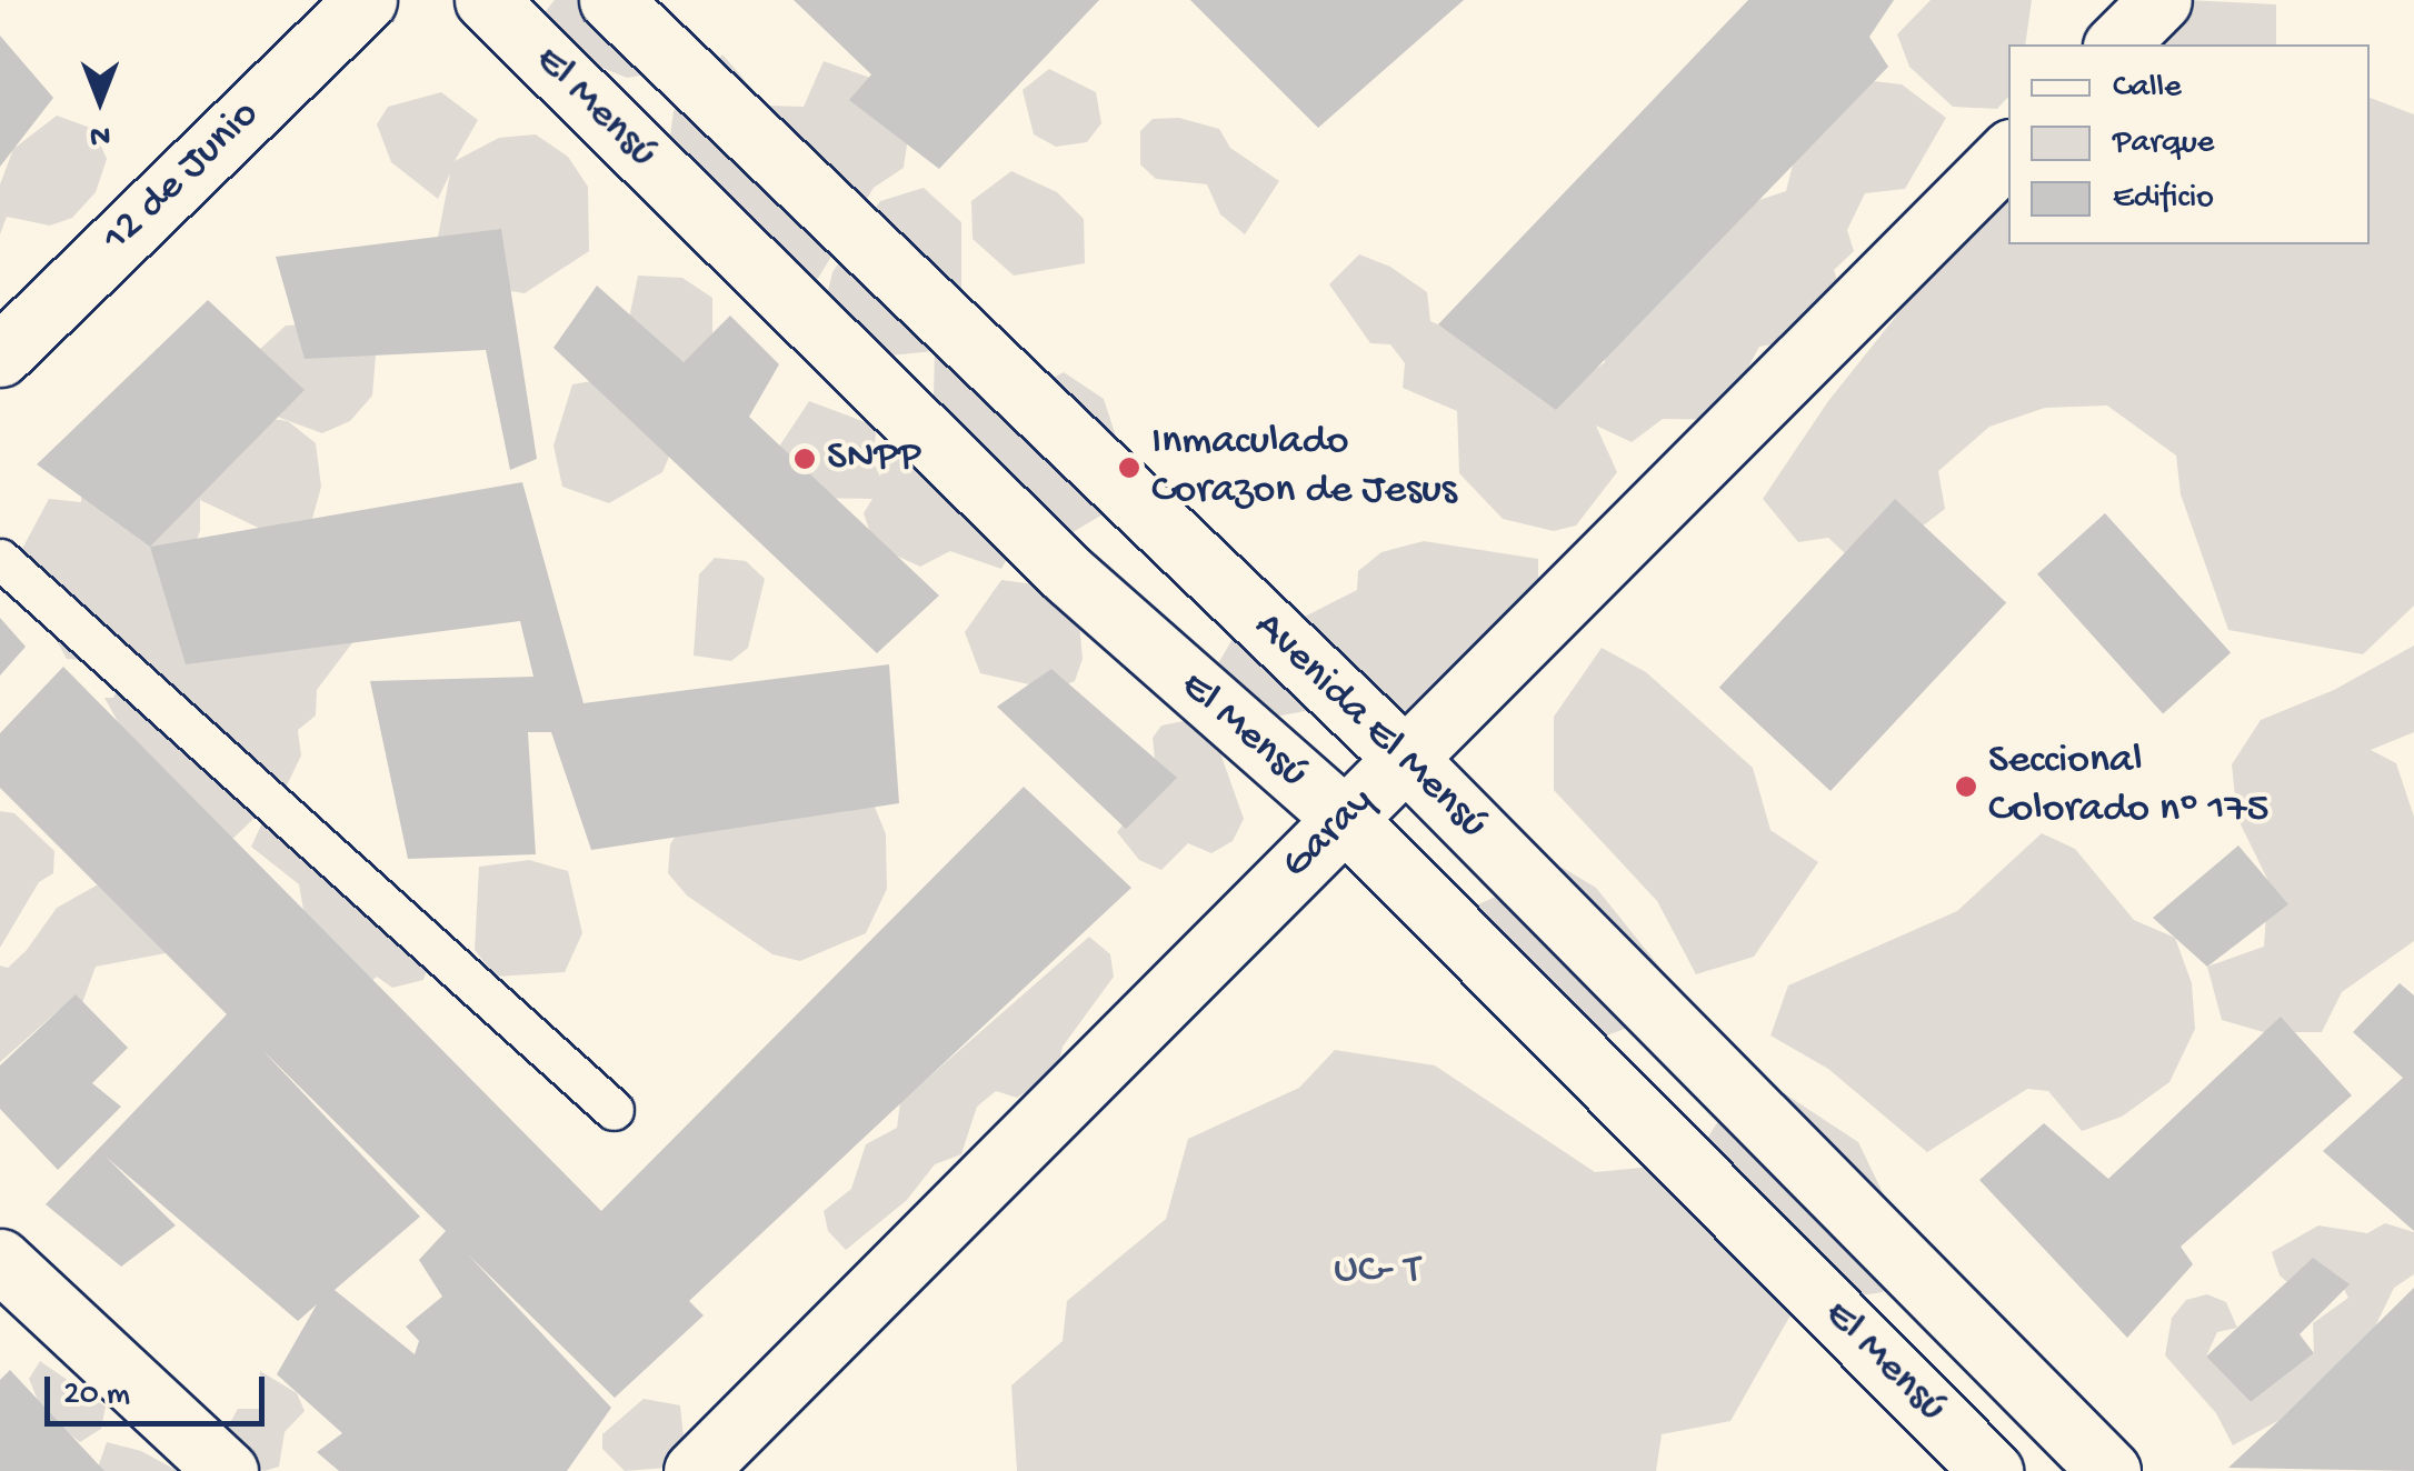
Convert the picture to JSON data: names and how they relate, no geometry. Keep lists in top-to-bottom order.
{
  "streets": {
    "street": [
      "El Mensú",
      "12 de Junio",
      "Avenida El Mensú",
      "Garay"
    ]
  },
  "crossings": [
    ["El Mensú", "Garay"],
    ["Avenida El Mensú", "Garay"]
  ],
  "parks": ["UC- T"],
  "places": ["SNPP", "Inmaculado Corazon de Jesus", "Seccional Colorado nº 175"],
  "legend": ["Calle", "Parque", "Edificio"],
  "scale_bar": "20 m",
  "north": "bottom"
}
